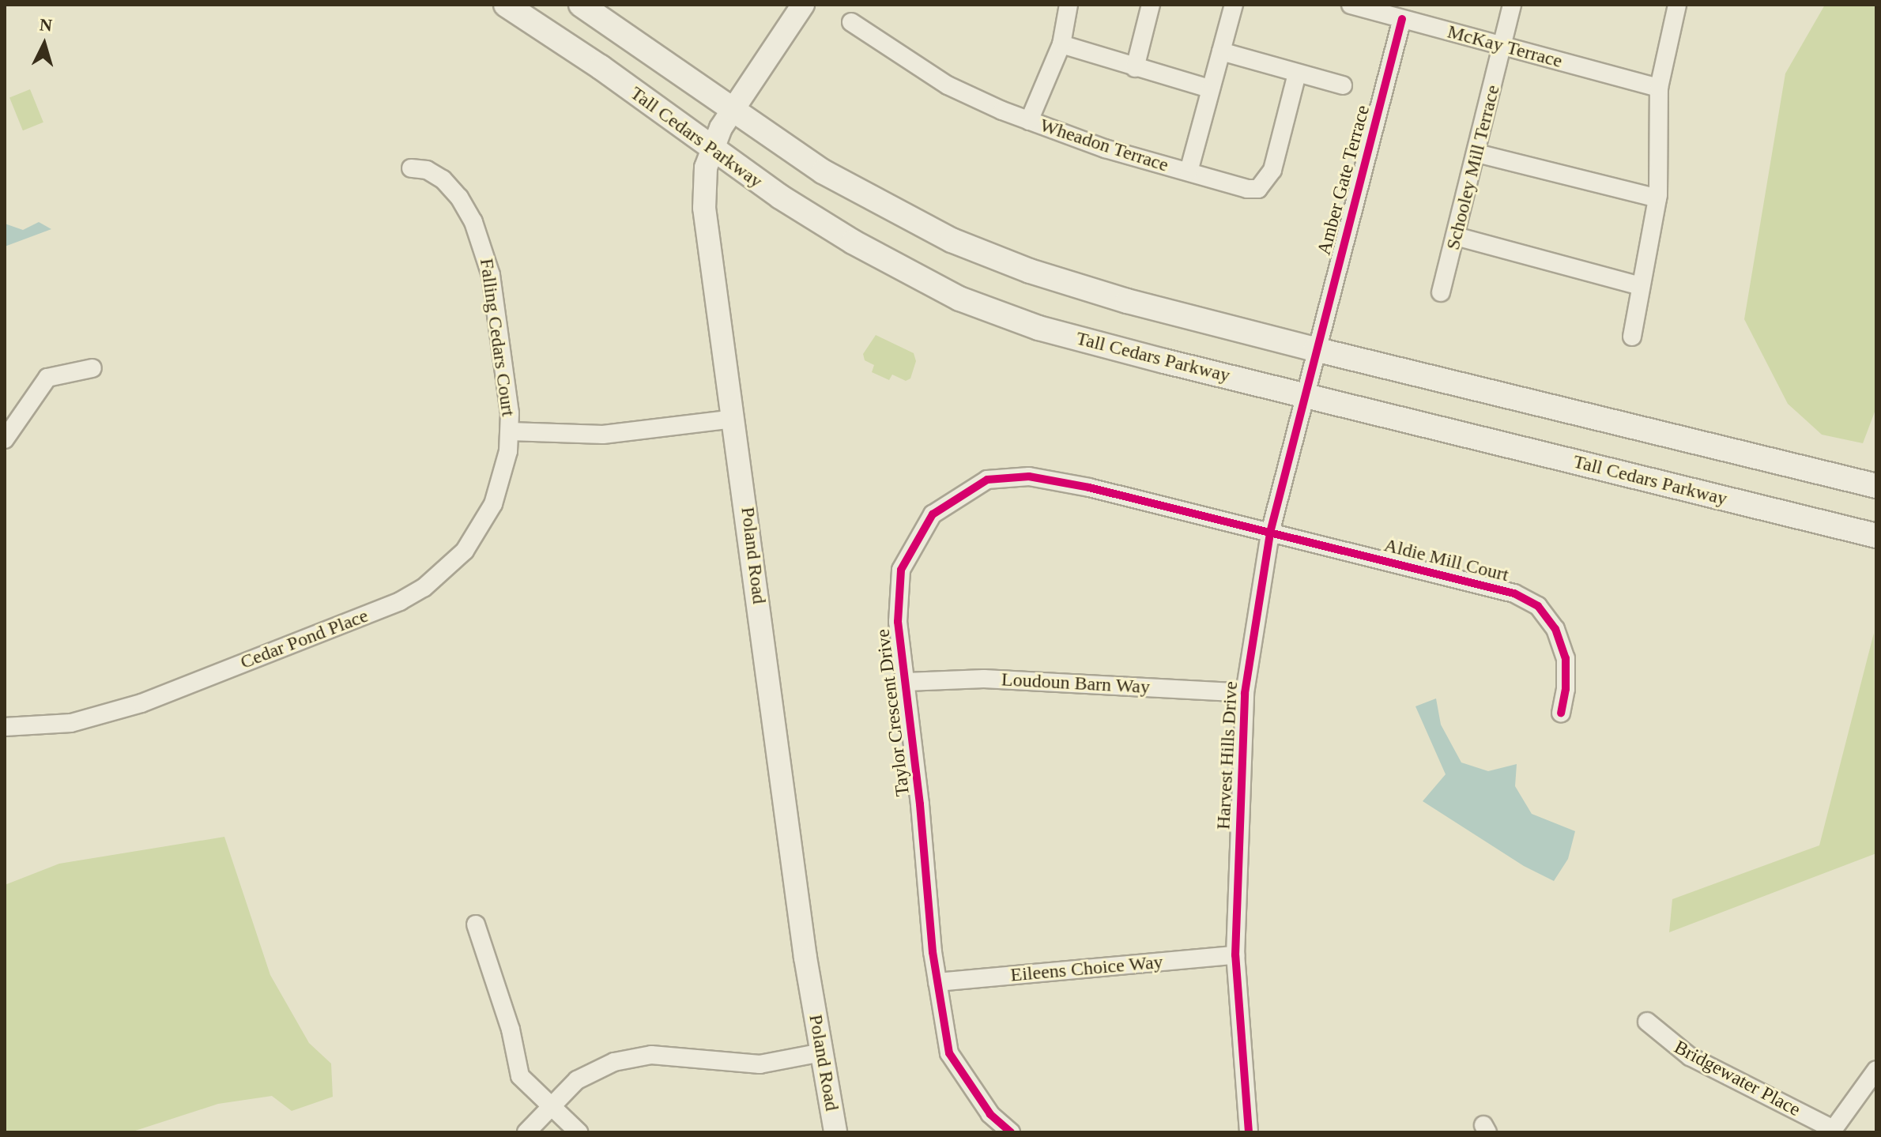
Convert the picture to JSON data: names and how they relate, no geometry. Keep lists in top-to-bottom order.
{
  "streets": {
    "main road": ["Tall Cedars Parkway"],
    "street": [
      "McKay Terrace",
      "Wheadon Terrace",
      "Schooley Mill Terrace",
      "Amber Gate Terrace",
      "Falling Cedars Court",
      "Poland Road",
      "Aldie Mill Court",
      "Cedar Pond Place",
      "Loudoun Barn Way",
      "Taylor Crescent Drive",
      "Harvest Hills Drive",
      "Eileens Choice Way",
      "Bridgewater Place"
    ]
  },
  "crossings": [
    ["McKay Terrace", "Schooley Mill Terrace"],
    ["McKay Terrace", "Amber Gate Terrace"],
    ["Tall Cedars Parkway", "Poland Road"],
    ["Tall Cedars Parkway", "Harvest Hills Drive"],
    ["Amber Gate Terrace", "Harvest Hills Drive"],
    ["Falling Cedars Court", "Poland Road"],
    ["Falling Cedars Court", "Cedar Pond Place"],
    ["Aldie Mill Court", "Taylor Crescent Drive"],
    ["Aldie Mill Court", "Harvest Hills Drive"],
    ["Loudoun Barn Way", "Taylor Crescent Drive"],
    ["Loudoun Barn Way", "Harvest Hills Drive"],
    ["Taylor Crescent Drive", "Harvest Hills Drive"],
    ["Taylor Crescent Drive", "Eileens Choice Way"],
    ["Harvest Hills Drive", "Eileens Choice Way"]
  ],
  "north": "top"
}
